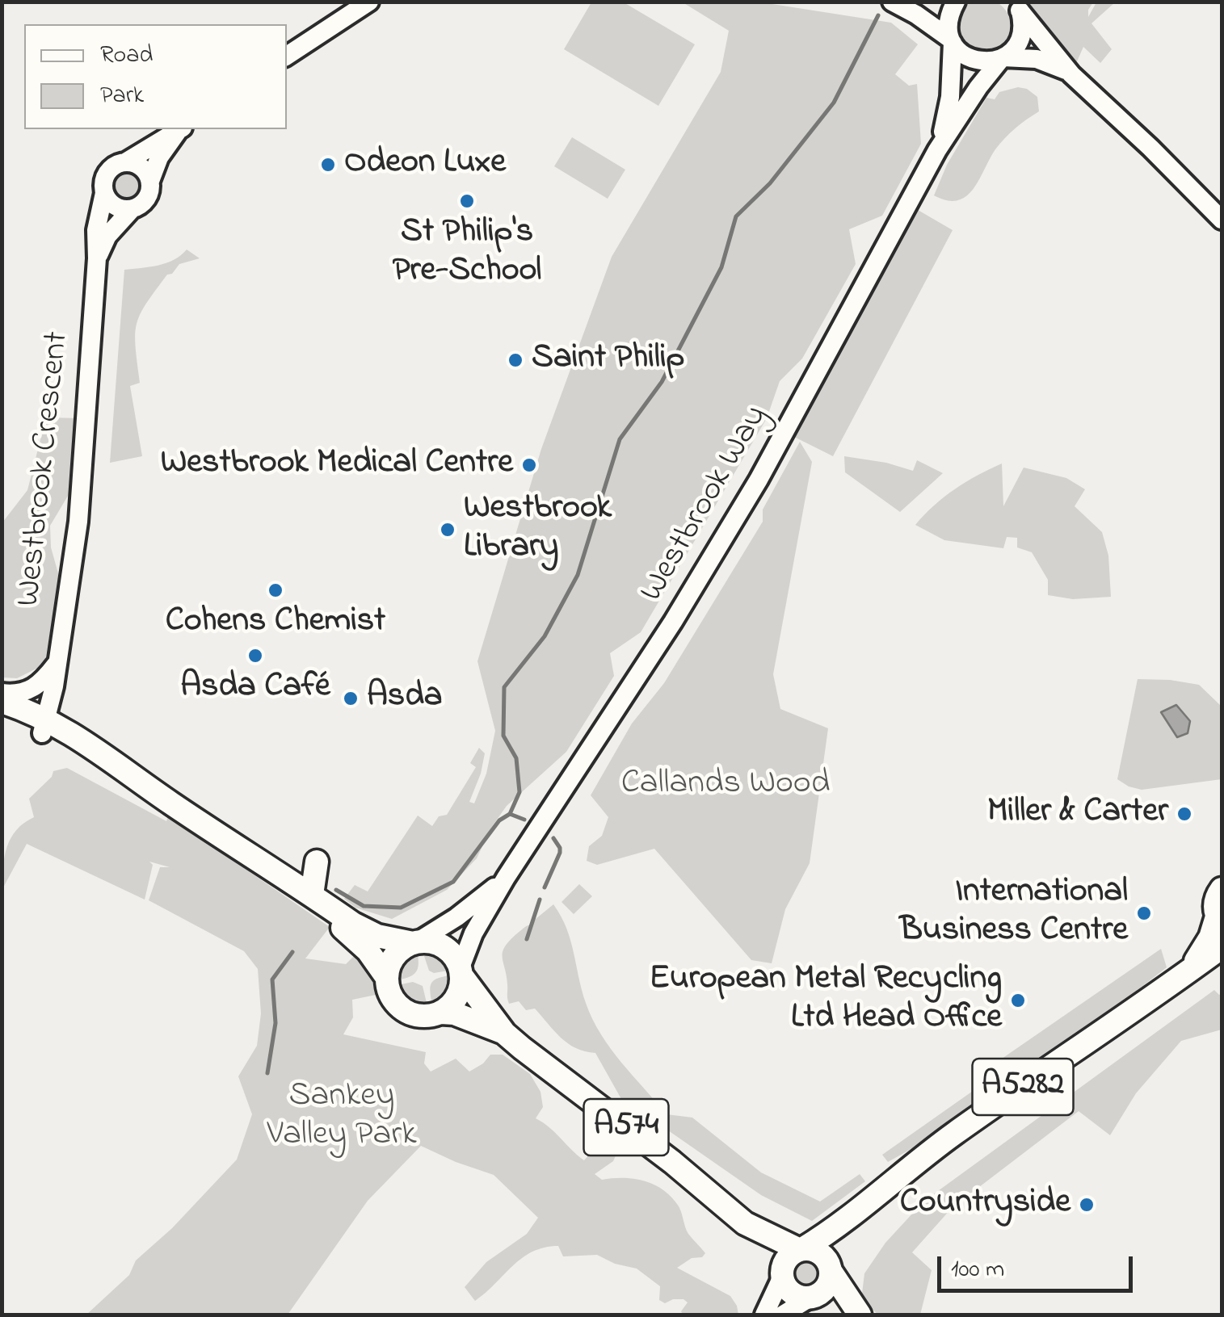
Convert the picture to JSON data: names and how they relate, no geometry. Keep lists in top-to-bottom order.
{
  "streets": {
    "main road": ["A5282", "A574"],
    "street": ["Westbrook Crescent", "Westbrook Way"]
  },
  "crossings": [
    ["Westbrook Crescent", "A574"],
    ["Westbrook Way", "A574"],
    ["A5282", "A574"]
  ],
  "parks": ["Callands Wood", "Sankey Valley Park"],
  "places": [
    "Odeon Luxe",
    "St Philip's Pre-School",
    "Saint Philip",
    "Westbrook Medical Centre",
    "Westbrook Library",
    "Cohens Chemist",
    "Asda Café",
    "Asda",
    "Miller & Carter",
    "International Business Centre",
    "European Metal Recycling Ltd Head Office",
    "Countryside"
  ],
  "legend": ["Road", "Park"],
  "scale_bar": "100 m"
}
